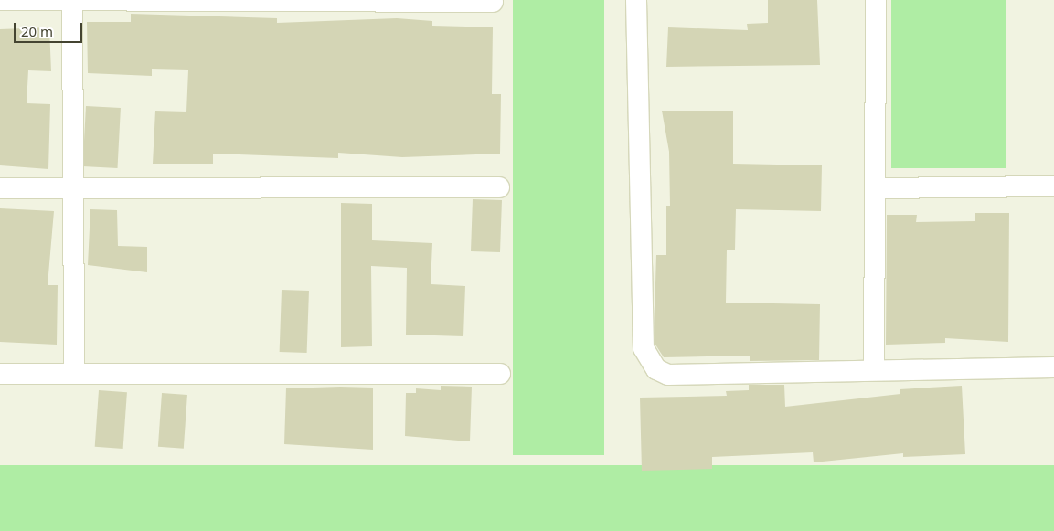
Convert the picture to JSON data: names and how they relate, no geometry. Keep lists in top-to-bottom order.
{
  "scale_bar": "20 m"
}
